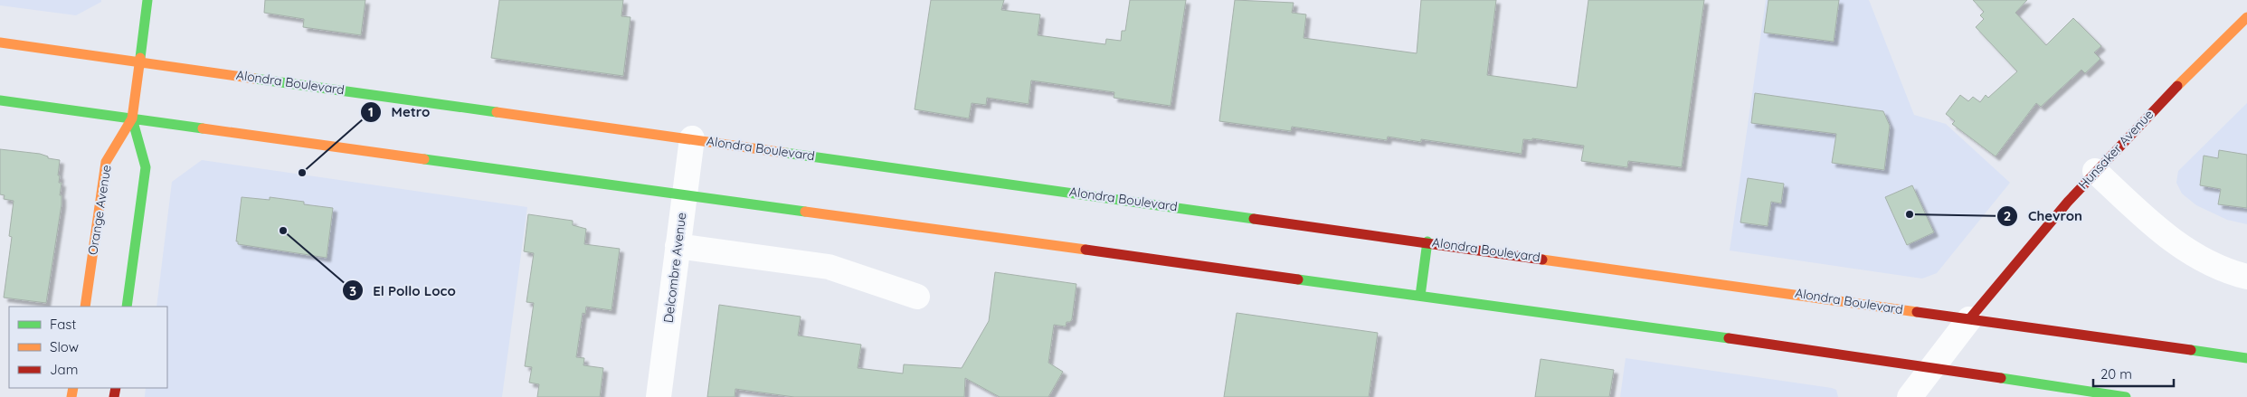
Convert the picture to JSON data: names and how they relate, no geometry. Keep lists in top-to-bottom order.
{
  "streets": {
    "main road": ["Alondra Boulevard", "Hunsaker Avenue", "Orange Avenue"],
    "street": ["Delcombre Avenue"]
  },
  "crossings": [
    ["Alondra Boulevard", "Hunsaker Avenue"],
    ["Alondra Boulevard", "Orange Avenue"],
    ["Alondra Boulevard", "Delcombre Avenue"]
  ],
  "places": ["Metro", "Chevron", "El Pollo Loco"],
  "legend": ["Fast", "Slow", "Jam"],
  "scale_bar": "20 m"
}
